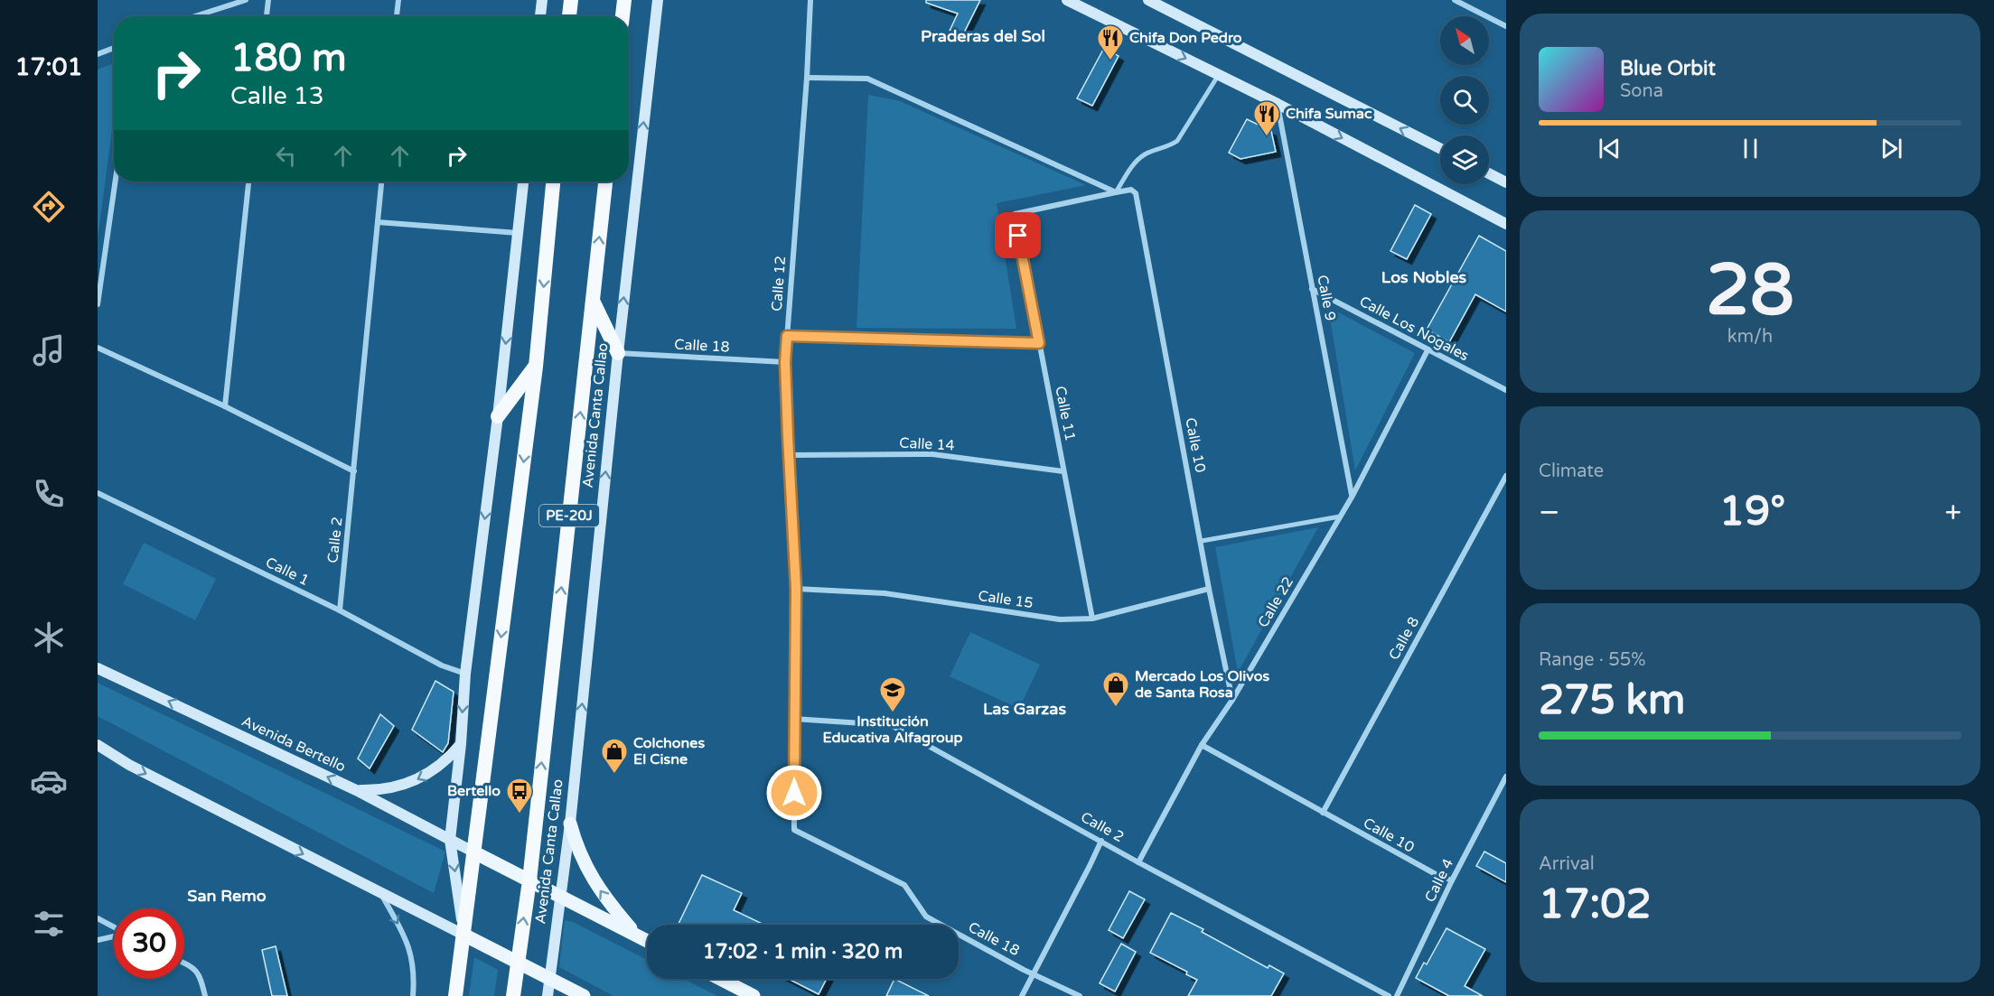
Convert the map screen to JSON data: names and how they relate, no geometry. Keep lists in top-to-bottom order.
{
  "streets": {
    "highway": ["Avenida Canta Callao", "PE-20J"],
    "main road": ["Avenida Bertello"],
    "street": [
      "Calle 12",
      "Calle 9",
      "Calle Los Nogales",
      "Calle 18",
      "Calle 11",
      "Calle 14",
      "Calle 10",
      "Calle 2",
      "Calle 1",
      "Calle 15",
      "Calle 22",
      "Calle 8",
      "Calle 4"
    ]
  },
  "crossings": [
    ["Calle 12", "Calle 18"],
    ["Calle 12", "Calle 14"],
    ["Calle 12", "Calle 2"],
    ["Calle 12", "Calle 15"],
    ["Calle 9", "Calle Los Nogales"],
    ["Calle 9", "Calle 22"],
    ["Calle Los Nogales", "Calle 22"],
    ["Calle 18", "Avenida Canta Callao"],
    ["Calle 11", "Calle 14"],
    ["Calle 11", "Calle 10"],
    ["Calle 11", "Calle 15"],
    ["Calle 10", "Calle 15"],
    ["Calle 10", "Calle 22"],
    ["Calle 10", "Calle 8"],
    ["Calle 10", "Calle 4"],
    ["PE-20J", "Avenida Bertello"],
    ["Calle 2", "Calle 1"],
    ["Calle 2", "Calle 22"]
  ],
  "districts": [
    "Praderas del Sol",
    "Los Nobles",
    "Las Garzas",
    "San Remo"
  ],
  "places": {
    "restaurant": ["Chifa Don Pedro", "Chifa Sumac"],
    "shop": ["Mercado Los Olivos de Santa Rosa", "Colchones El Cisne"],
    "school or university": ["Institución Educativa Alfagroup"],
    "bus stop": ["Bertello"]
  },
  "north": "top left",
  "page": {
    "tabs": "17:01",
    "turn": ["180 m", "Calle 13"],
    "song": ["Blue Orbit", "Sona"],
    "tile": [
      ["28", "km/h"],
      "Climate",
      ["Range · 55%", "275 km"],
      ["Arrival", "17:02"]
    ],
    "heat": ["−", "19°", "+"],
    "limit": "30",
    "trip": "17:02 · 1 min · 320 m"
  }
}
